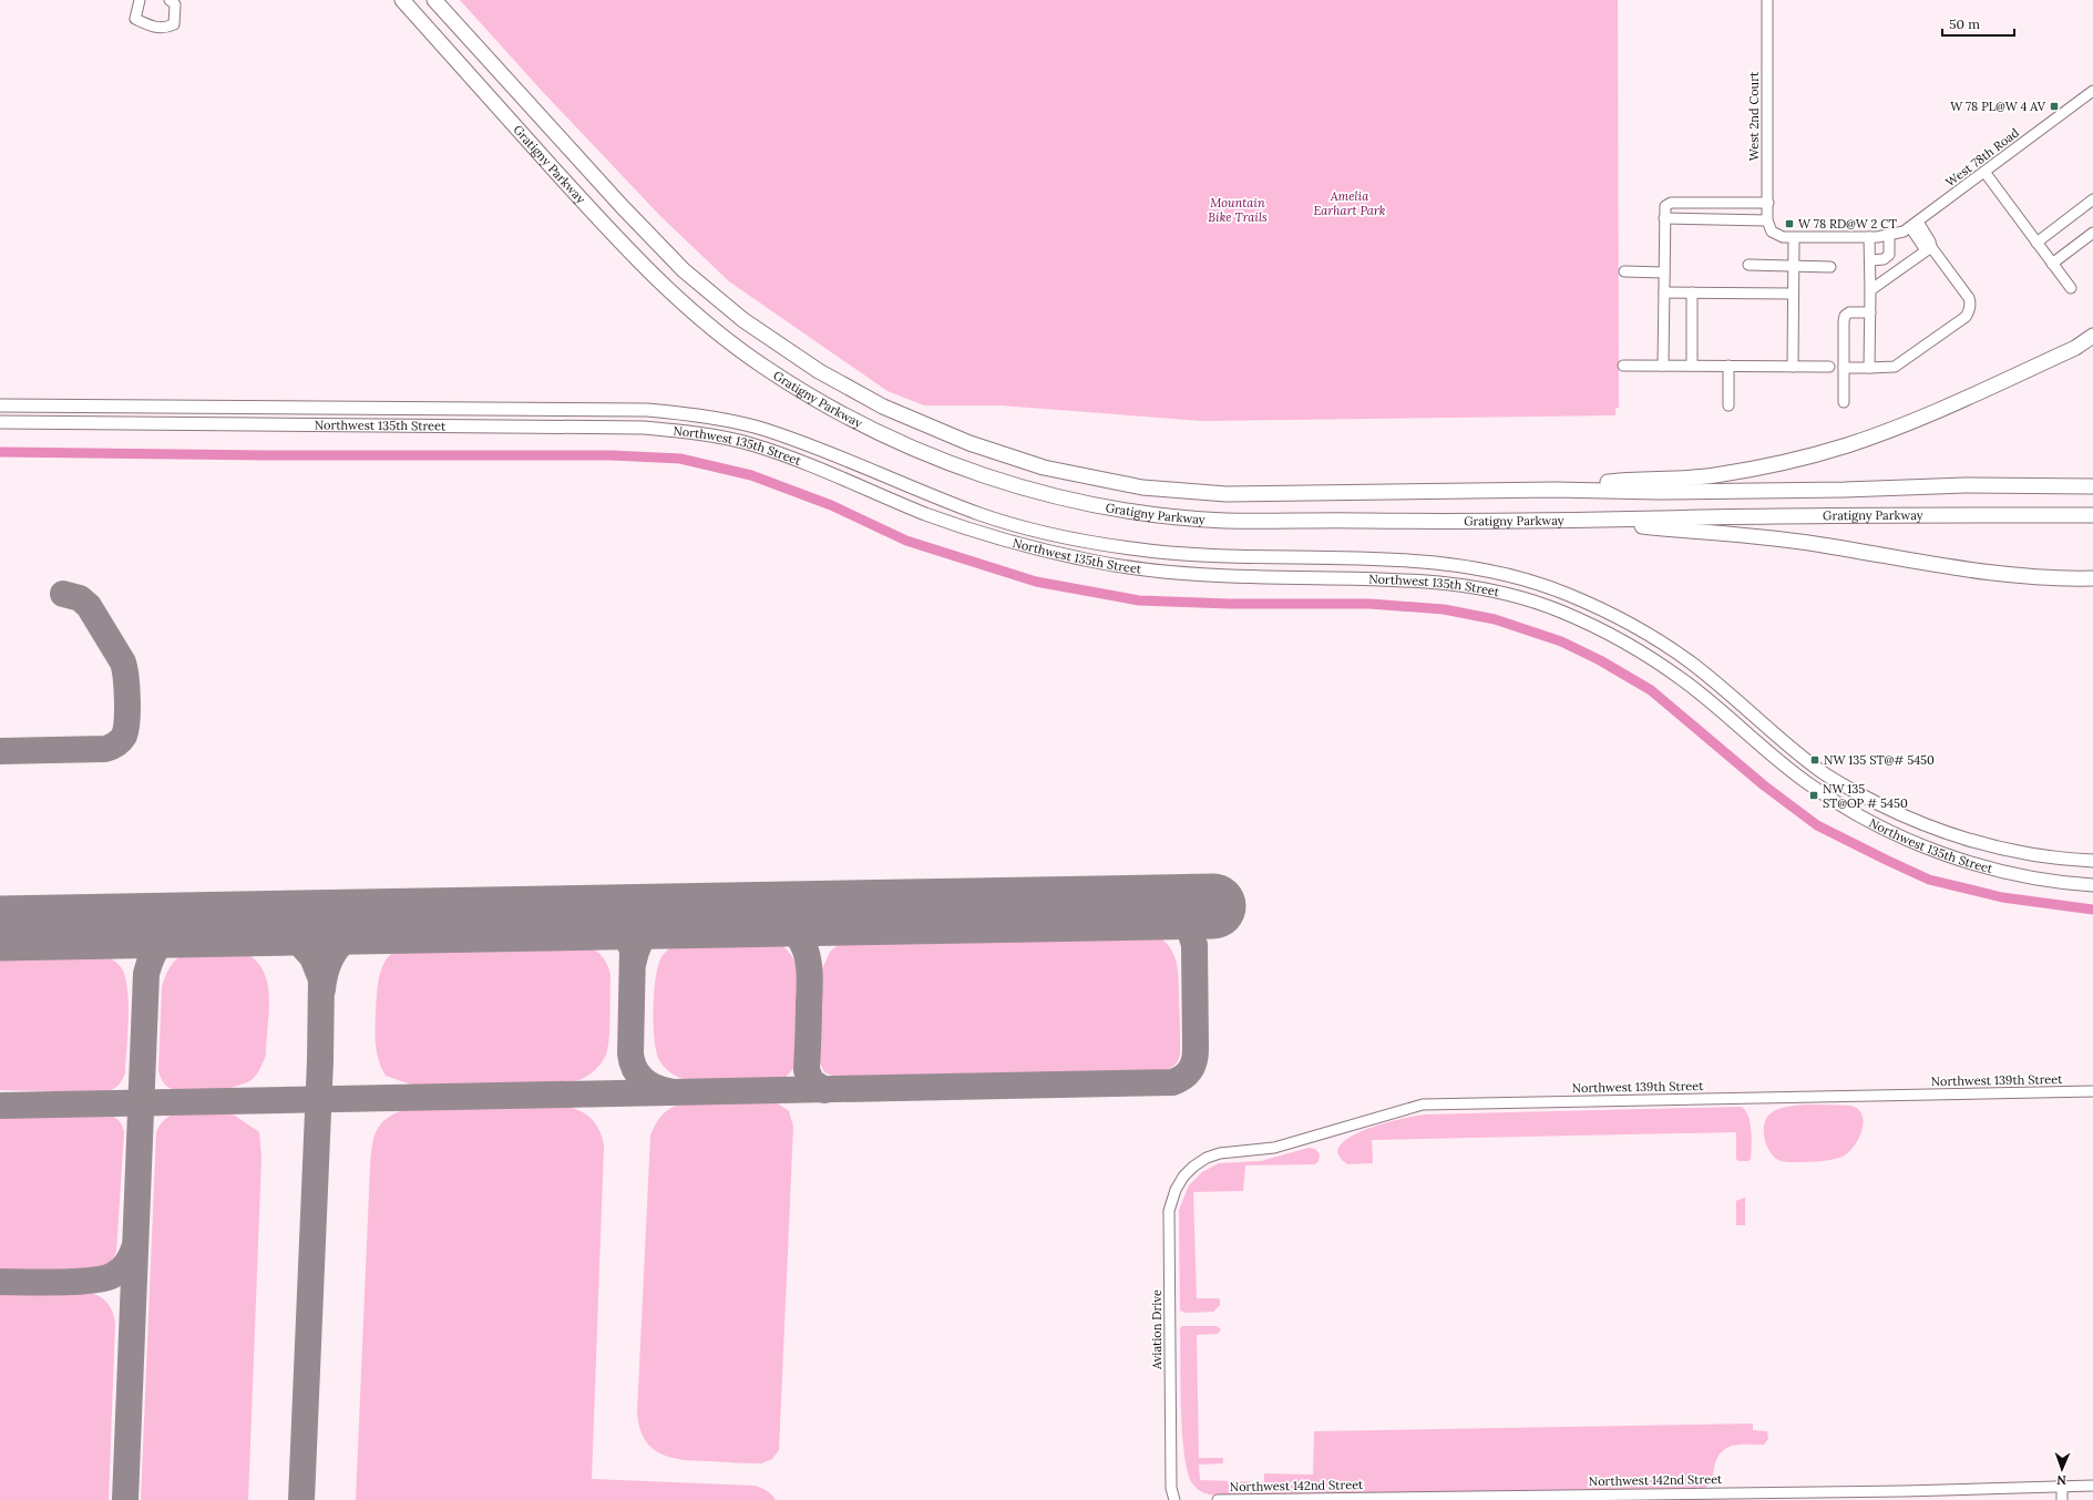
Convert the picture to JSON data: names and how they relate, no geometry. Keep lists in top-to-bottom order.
{
  "streets": {
    "highway": ["Gratigny Parkway"],
    "main road": ["Northwest 135th Street"],
    "street": [
      "West 2nd Court",
      "West 78th Road",
      "Northwest 139th Street",
      "Aviation Drive",
      "Northwest 142nd Street"
    ]
  },
  "crossings": [
    ["West 2nd Court", "West 78th Road"],
    ["Northwest 139th Street", "Aviation Drive"]
  ],
  "parks": ["Amelia Earhart Park", "Mountain Bike Trails"],
  "places": {
    "transit": [
      "W 78 PL@W 4 AV",
      "W 78 RD@W 2 CT",
      "NW 135 ST@# 5450",
      "NW 135 ST@OP # 5450"
    ]
  },
  "scale_bar": "50 m",
  "north": "bottom"
}
